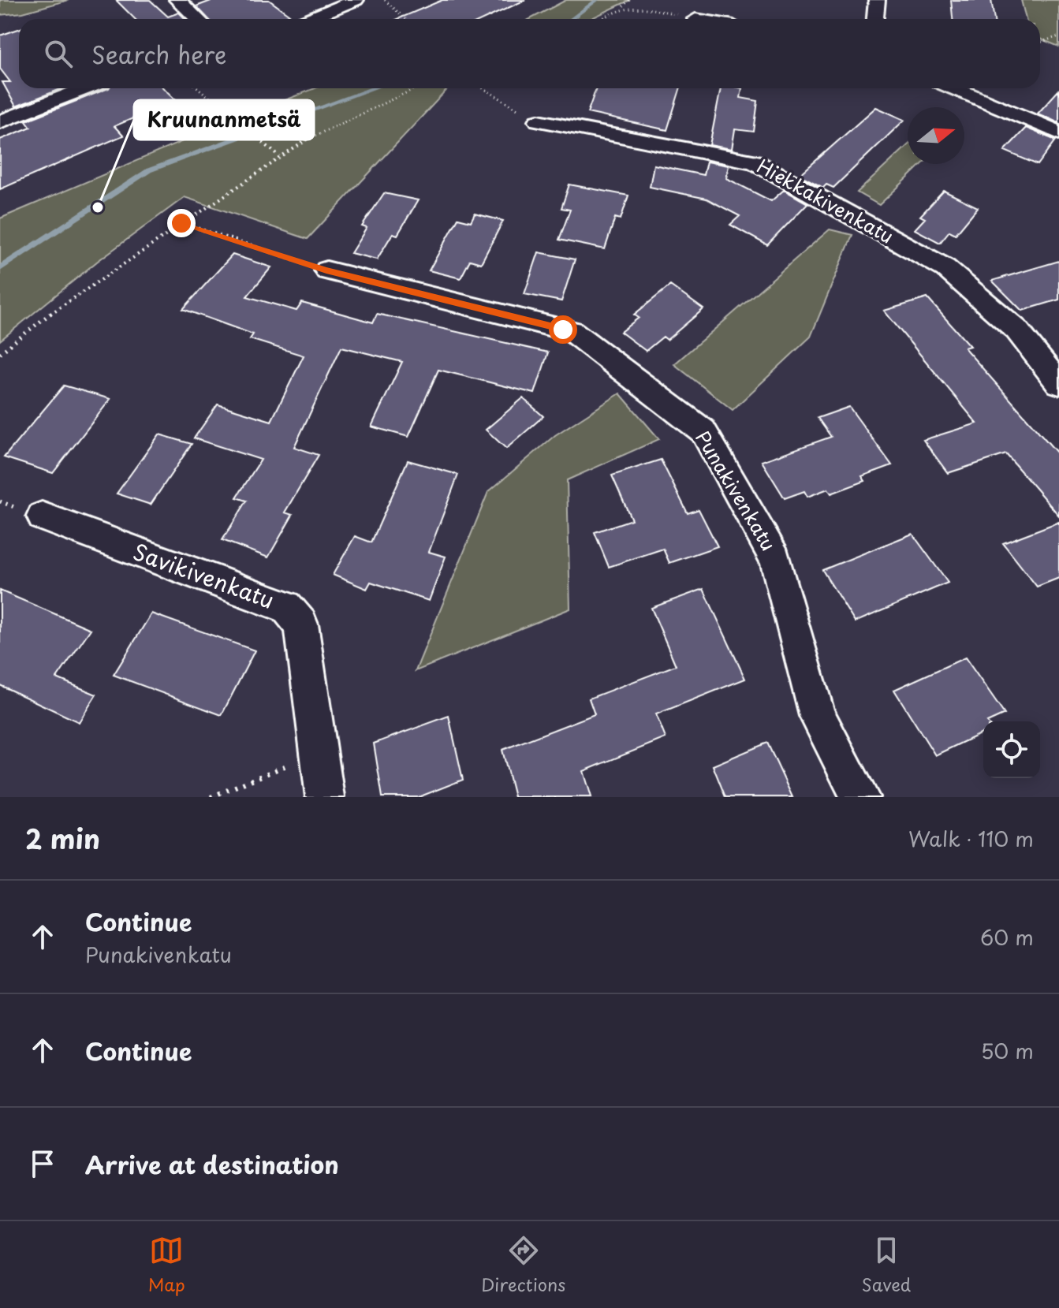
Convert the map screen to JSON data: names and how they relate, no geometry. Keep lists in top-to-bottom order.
{
  "streets": {
    "street": ["Hiekkakivenkatu", "Punakivenkatu", "Savikivenkatu"]
  },
  "places": ["Kruunanmetsä"],
  "north": "right",
  "page": {
    "search": "Search here",
    "heading": ["2 min", "Walk · 110 m"],
    "list": [
      ["Continue", "Punakivenkatu", "60 m"],
      ["Continue", "50 m"],
      "Arrive at destination"
    ],
    "nav": ["Map", "Directions", "Saved"]
  }
}
